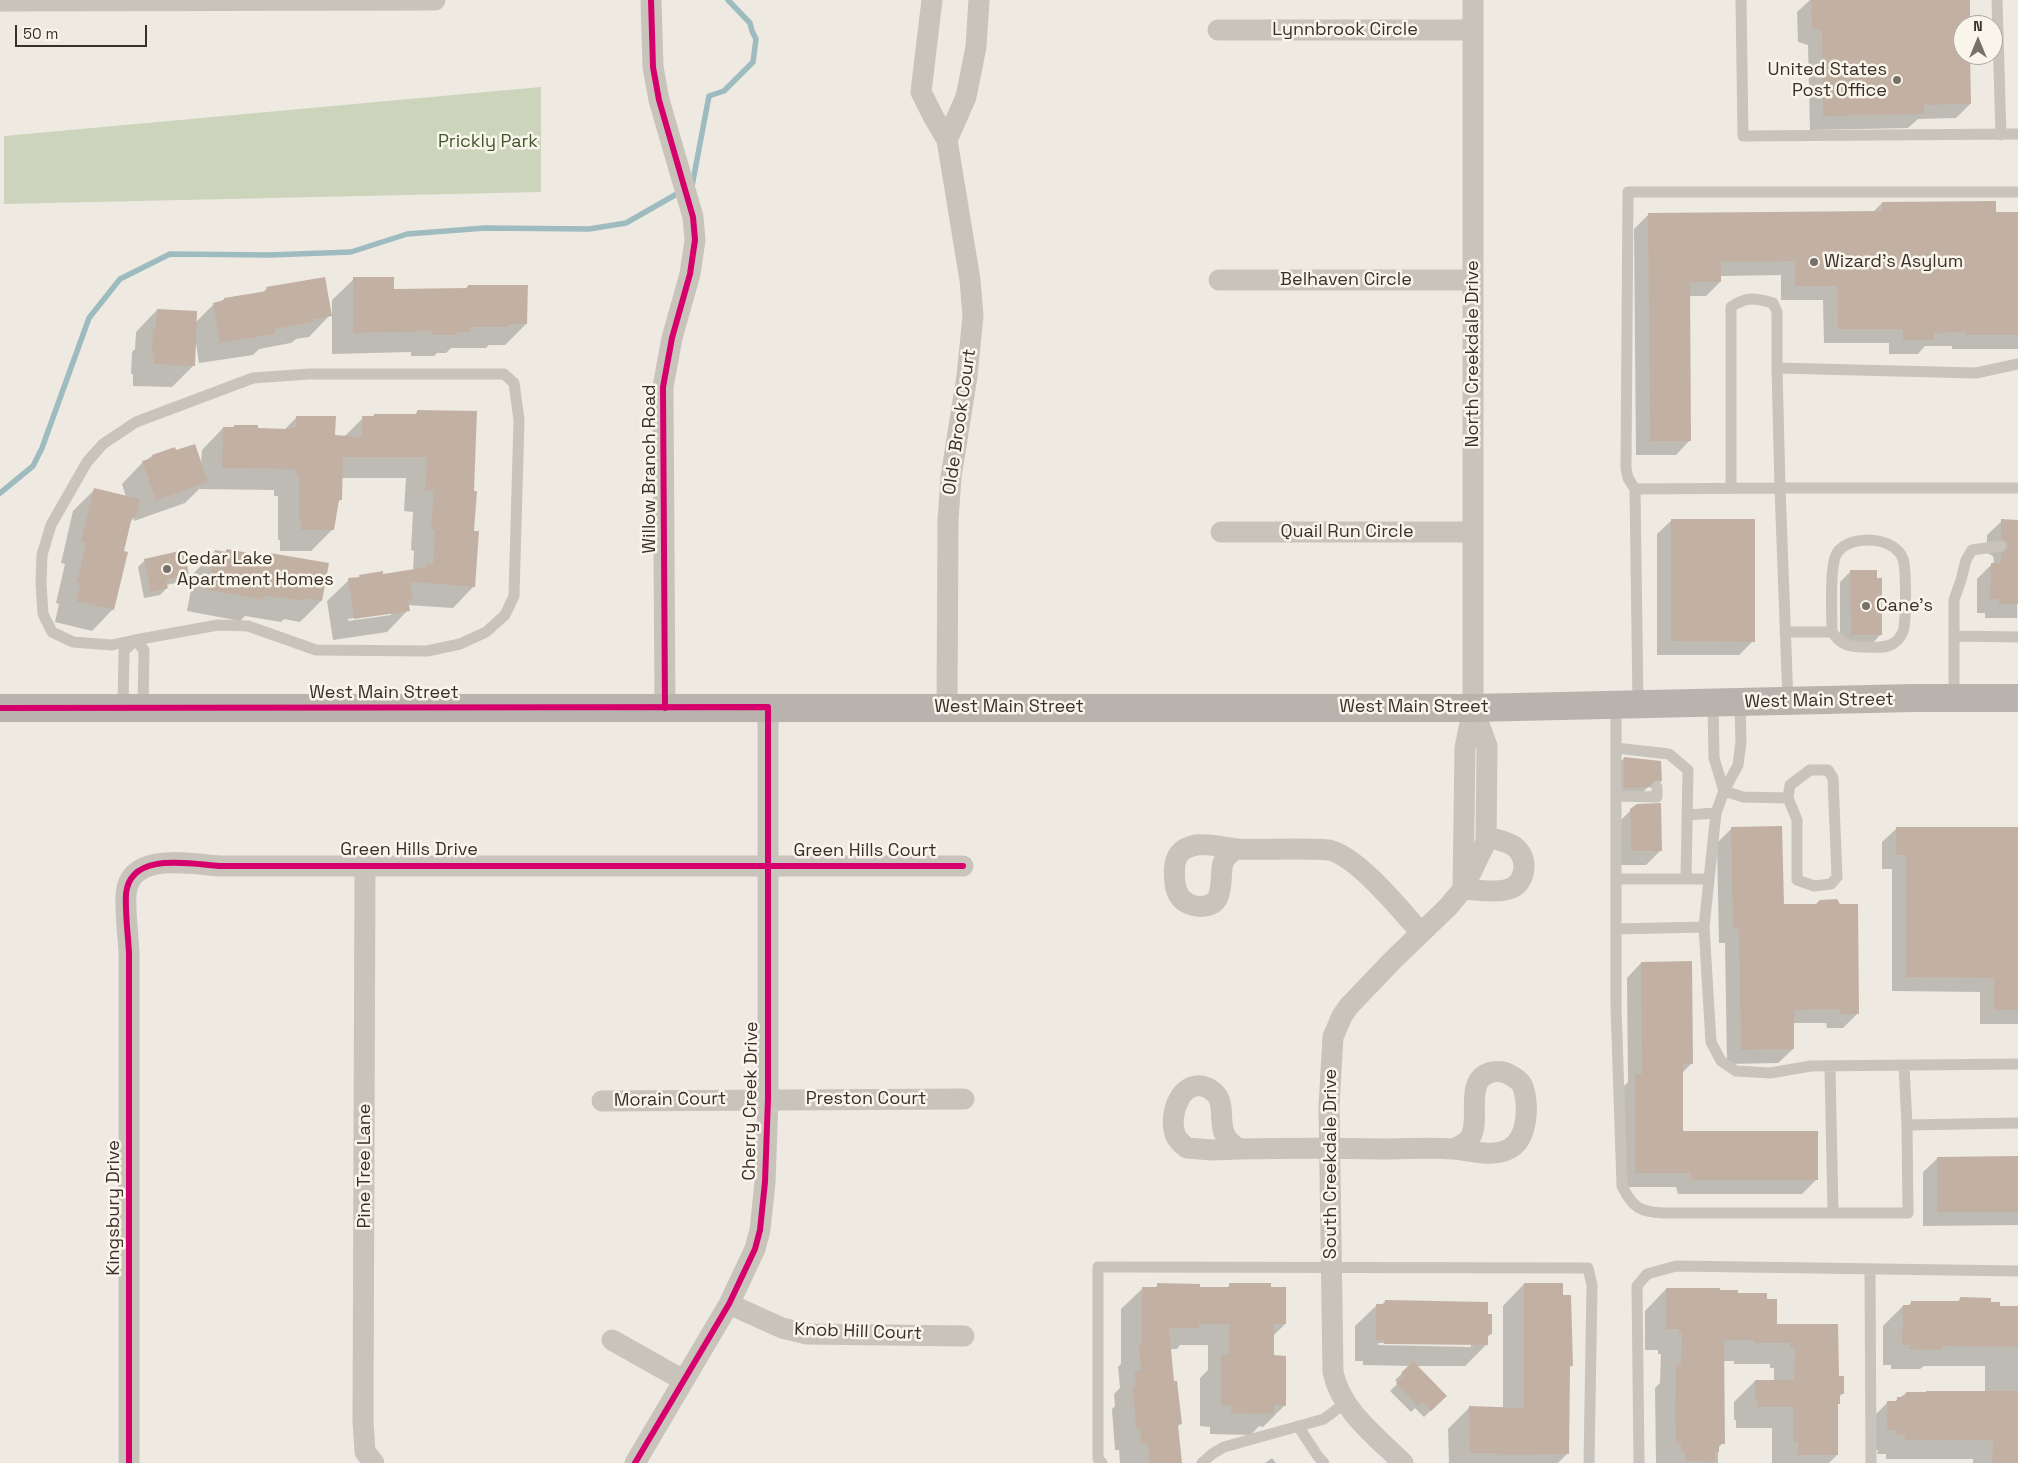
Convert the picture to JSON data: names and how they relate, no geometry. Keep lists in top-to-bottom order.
{
  "streets": {
    "main road": ["West Main Street"],
    "street": [
      "Lynnbrook Circle",
      "Belhaven Circle",
      "North Creekdale Drive",
      "Olde Brook Court",
      "Willow Branch Road",
      "Quail Run Circle",
      "Green Hills Drive",
      "Green Hills Court",
      "Preston Court",
      "Morain Court",
      "Cherry Creek Drive",
      "South Creekdale Drive",
      "Pine Tree Lane",
      "Kingsbury Drive",
      "Knob Hill Court"
    ]
  },
  "crossings": [
    ["Lynnbrook Circle", "North Creekdale Drive"],
    ["Belhaven Circle", "North Creekdale Drive"],
    ["North Creekdale Drive", "Quail Run Circle"],
    ["North Creekdale Drive", "West Main Street"],
    ["North Creekdale Drive", "South Creekdale Drive"],
    ["Olde Brook Court", "West Main Street"],
    ["Willow Branch Road", "West Main Street"],
    ["West Main Street", "Cherry Creek Drive"],
    ["West Main Street", "South Creekdale Drive"],
    ["Green Hills Drive", "Green Hills Court"],
    ["Green Hills Drive", "Cherry Creek Drive"],
    ["Green Hills Drive", "Pine Tree Lane"],
    ["Green Hills Drive", "Kingsbury Drive"],
    ["Green Hills Court", "Cherry Creek Drive"],
    ["Preston Court", "Morain Court"],
    ["Preston Court", "Cherry Creek Drive"],
    ["Morain Court", "Cherry Creek Drive"],
    ["Cherry Creek Drive", "Knob Hill Court"]
  ],
  "parks": ["Prickly Park"],
  "places": [
    "United States Post Office",
    "Wizard's Asylum",
    "Cedar Lake Apartment Homes",
    "Cane's"
  ],
  "scale_bar": "50 m",
  "north": "top"
}
